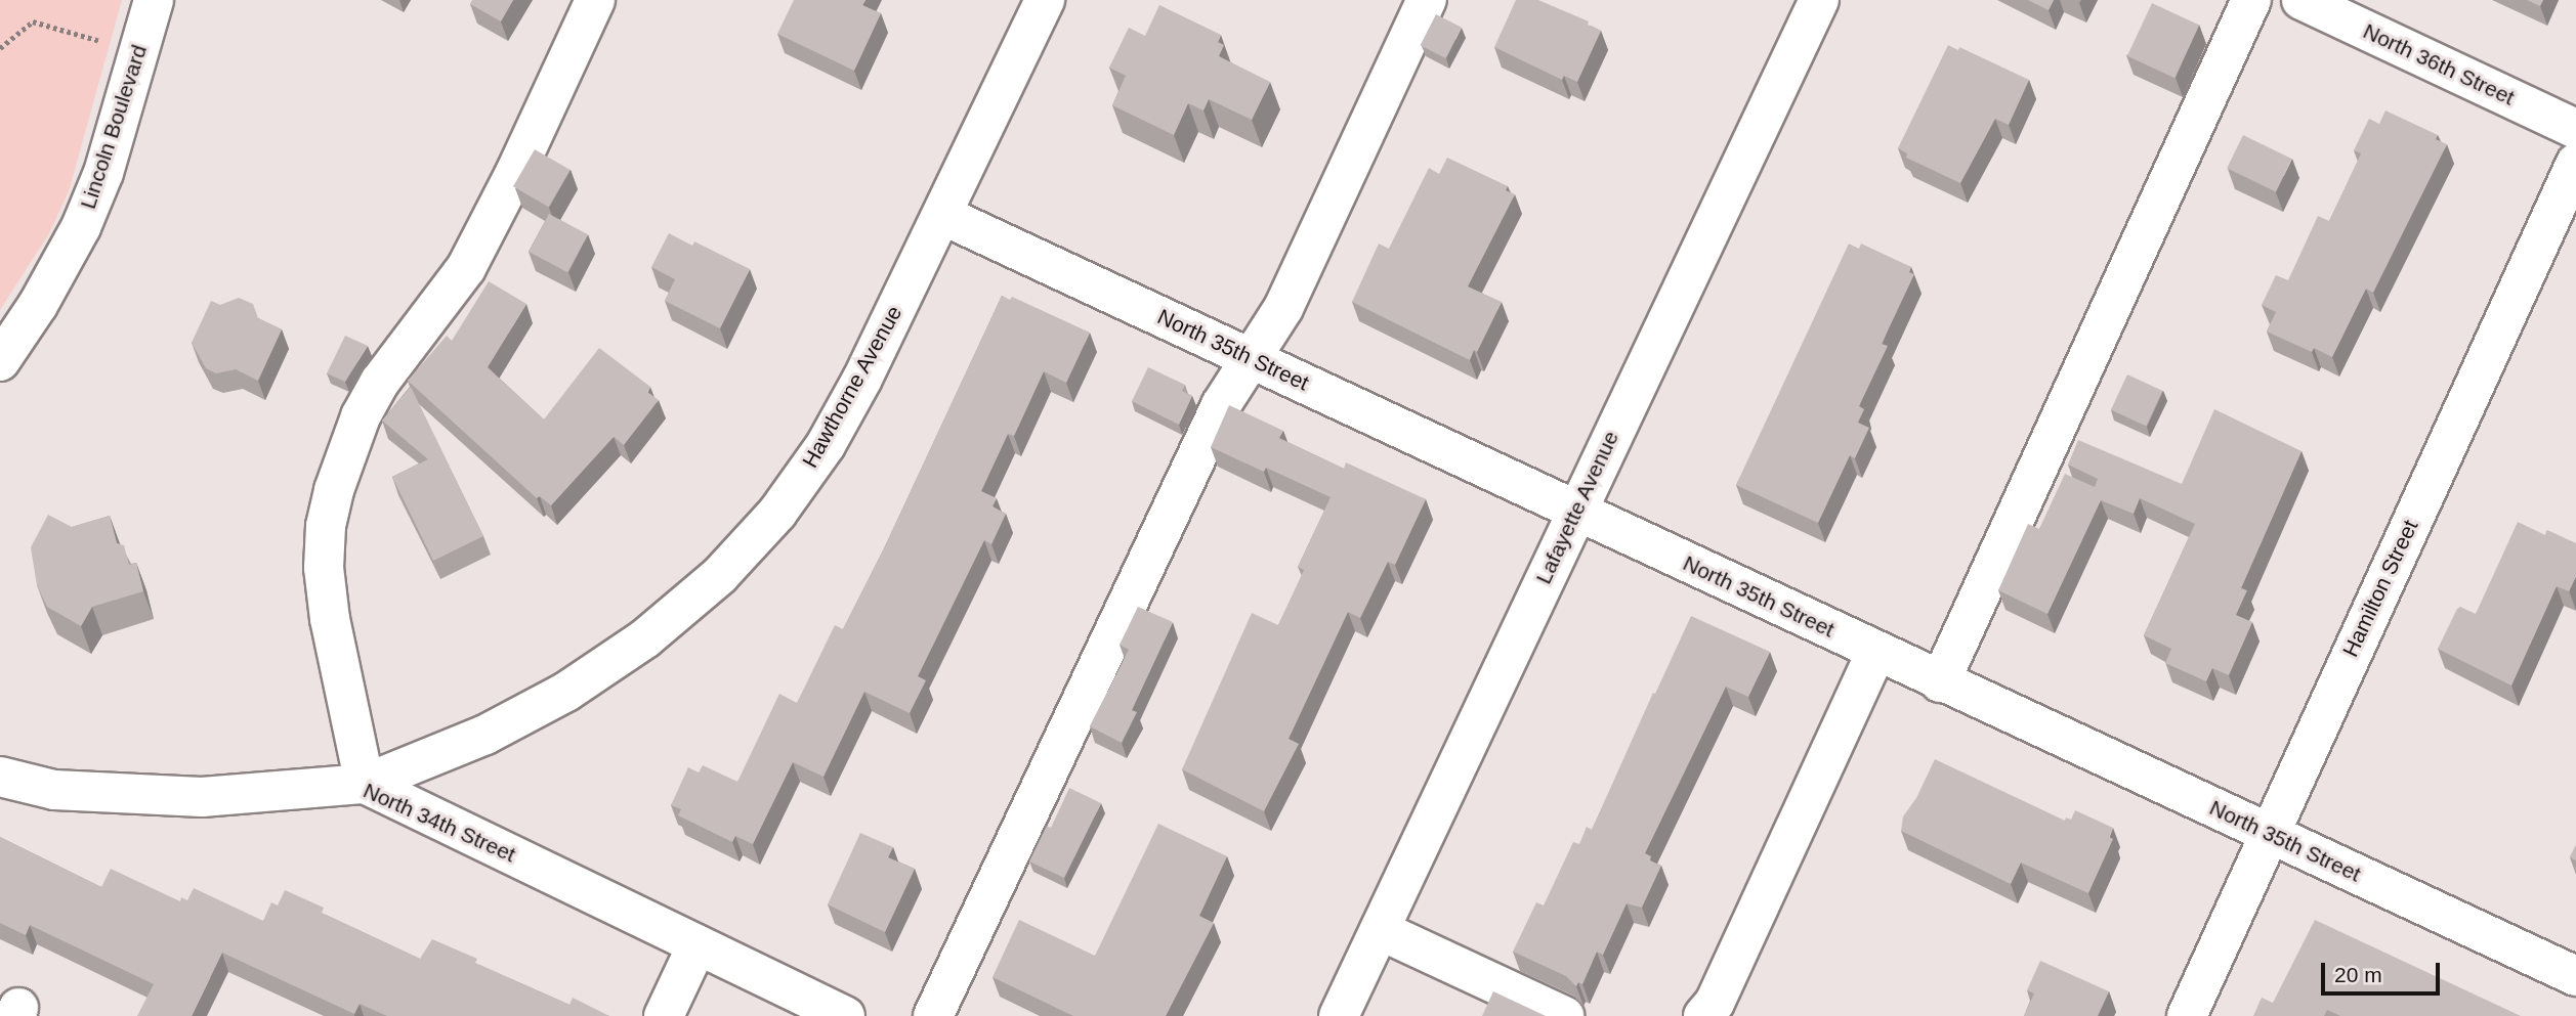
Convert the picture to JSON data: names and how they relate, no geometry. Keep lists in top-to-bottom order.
{
  "streets": {
    "street": [
      "North 36th Street",
      "Lincoln Boulevard",
      "North 35th Street",
      "Hawthorne Avenue",
      "Lafayette Avenue",
      "Hamilton Street",
      "North 34th Street"
    ]
  },
  "crossings": [
    ["North 35th Street", "Hawthorne Avenue"],
    ["North 35th Street", "Lafayette Avenue"],
    ["North 35th Street", "Hamilton Street"],
    ["Hawthorne Avenue", "North 34th Street"]
  ],
  "scale_bar": "20 m"
}
